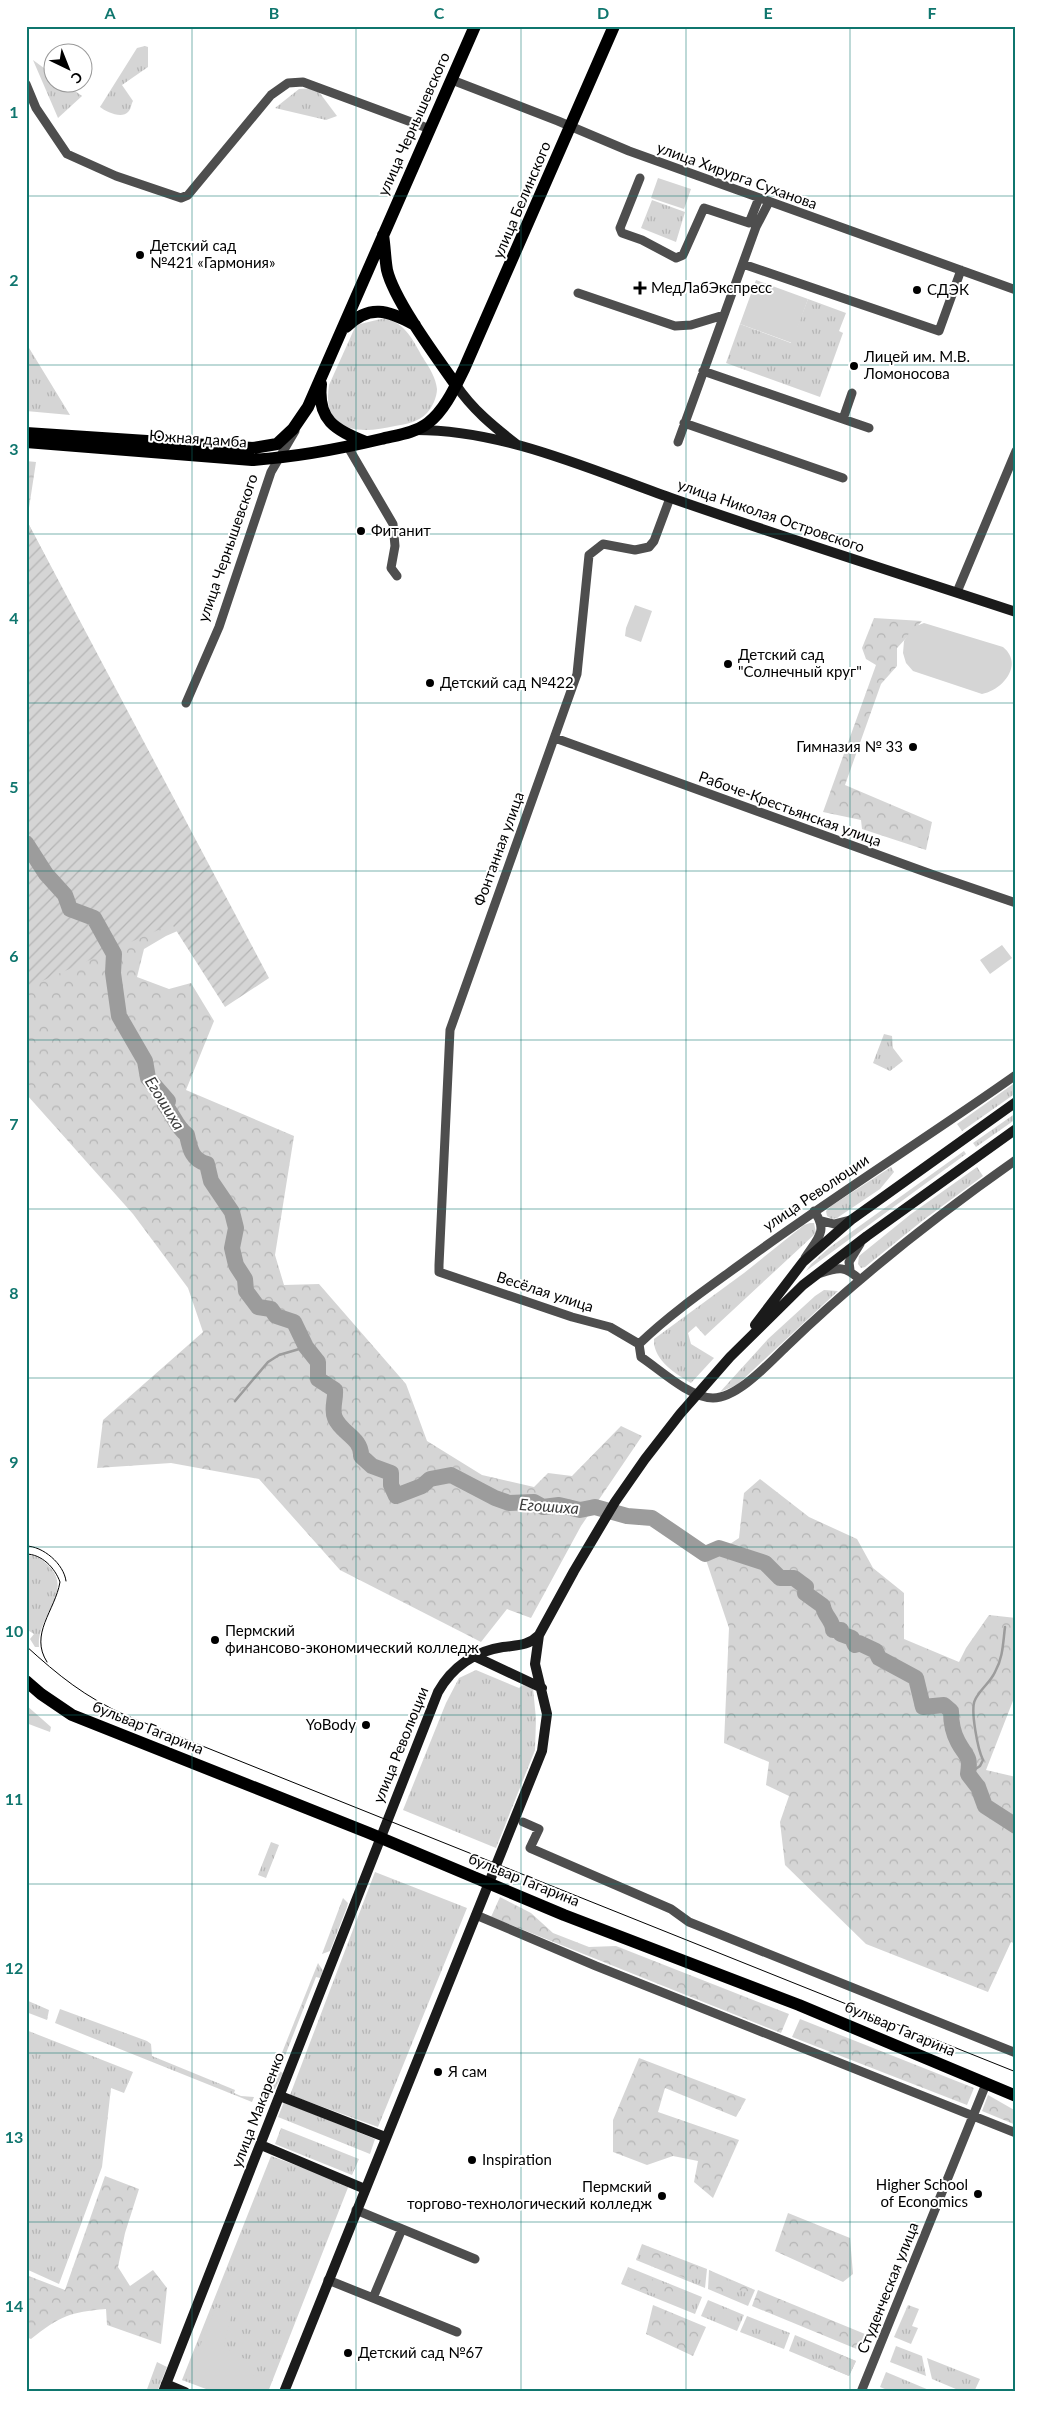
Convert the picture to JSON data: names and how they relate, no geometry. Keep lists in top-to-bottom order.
{
  "streets": {
    "main road": [
      "улица Чернышевского",
      "улица Белинского",
      "Южная дамба",
      "улица Николая Островского",
      "улица Революции",
      "бульвар Гагарина",
      "улица Макаренко"
    ],
    "street": [
      "улица Хирурга Суханова",
      "Рабоче-Крестьянская улица",
      "Фонтанная улица",
      "Весёлая улица",
      "Студенческая улица"
    ]
  },
  "crossings": [
    ["улица Чернышевского", "улица Хирурга Суханова"],
    ["улица Чернышевского", "улица Белинского"],
    ["улица Чернышевского", "Южная дамба"],
    ["улица Чернышевского", "улица Николая Островского"],
    ["улица Хирурга Суханова", "улица Белинского"],
    ["улица Белинского", "Южная дамба"],
    ["улица Белинского", "улица Николая Островского"],
    ["Южная дамба", "улица Николая Островского"],
    ["улица Николая Островского", "Фонтанная улица"],
    ["Рабоче-Крестьянская улица", "Фонтанная улица"],
    ["Фонтанная улица", "Весёлая улица"],
    ["улица Революции", "Весёлая улица"],
    ["улица Революции", "бульвар Гагарина"],
    ["улица Революции", "улица Макаренко"],
    ["бульвар Гагарина", "улица Макаренко"],
    ["бульвар Гагарина", "Студенческая улица"]
  ],
  "water": ["Егошиха"],
  "places": {
    "other": [
      "Детский сад №421 «Гармония»",
      "СДЭК",
      "Лицей им. М.В. Ломоносова",
      "Фитанит",
      "Детский сад \"Солнечный круг\"",
      "Детский сад №422",
      "Гимназия № 33",
      "Пермский финансово-экономический колледж",
      "YoBody",
      "Я сам",
      "Inspiration",
      "Higher School of Economics",
      "Пермский торгово-технологический колледж",
      "Детский сад №67"
    ],
    "health": ["МедЛабЭкспресс"]
  },
  "north": "bottom right",
  "grid": {
    "columns": [
      "A",
      "B",
      "C",
      "D",
      "E",
      "F"
    ],
    "rows": [
      "1",
      "2",
      "3",
      "4",
      "5",
      "6",
      "7",
      "8",
      "9",
      "10",
      "11",
      "12",
      "13",
      "14"
    ]
  }
}
